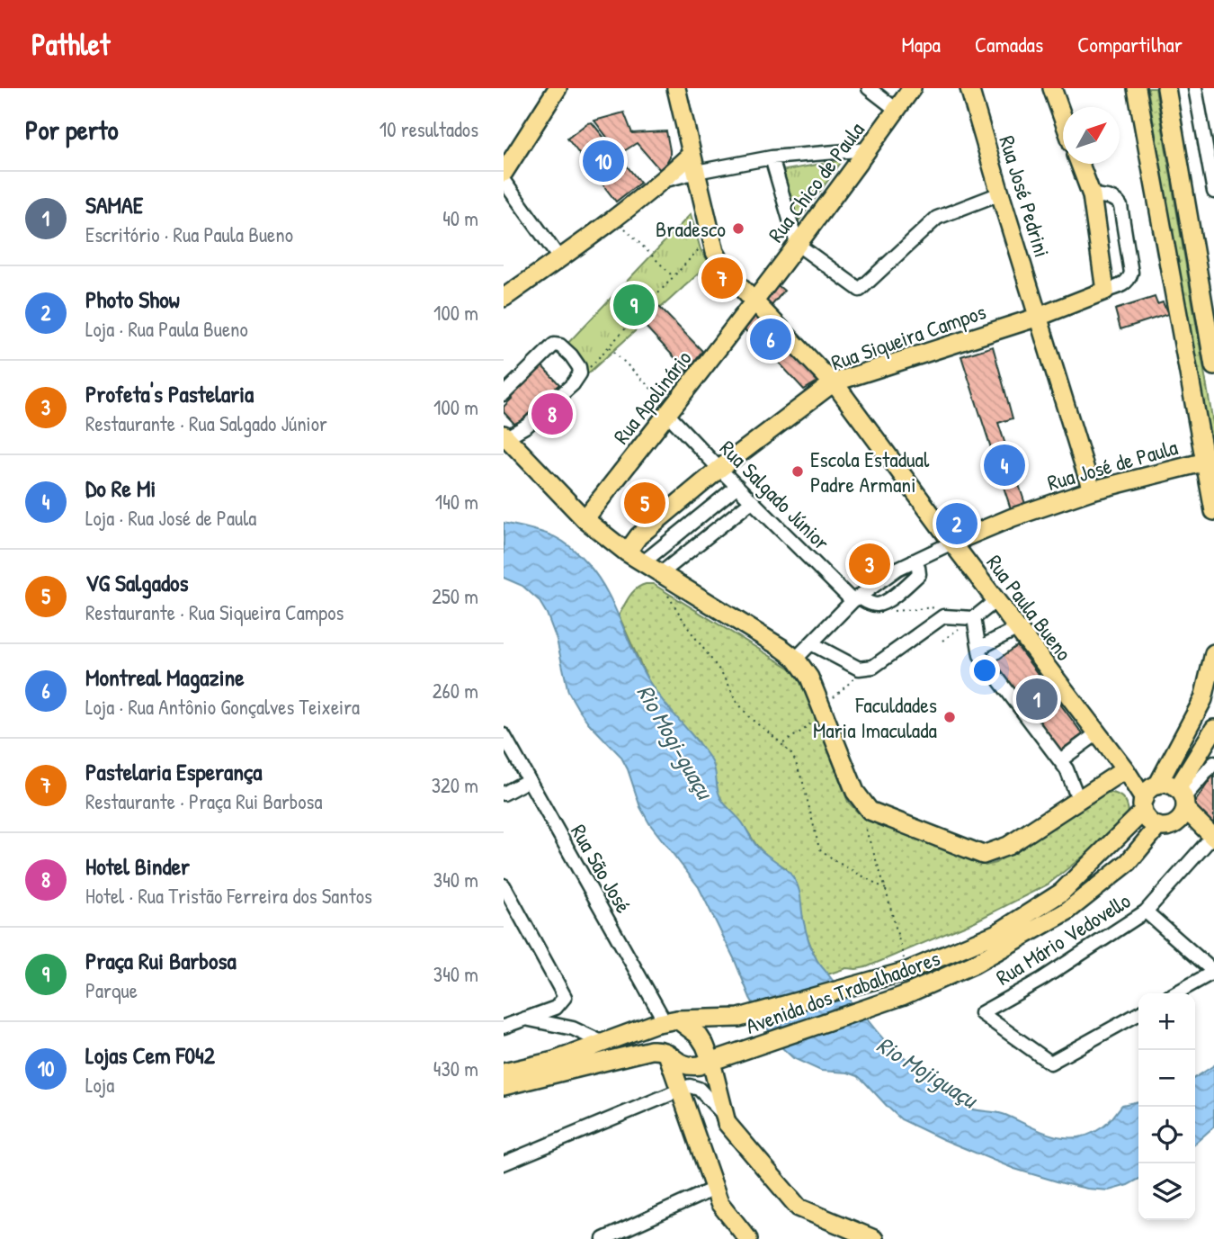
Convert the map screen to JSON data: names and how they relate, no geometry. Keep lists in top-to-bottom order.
{
  "streets": {
    "main road": [
      "Rua Chico de Paula",
      "Rua José Pedrini",
      "Rua Siqueira Campos",
      "Rua Apolinário",
      "Rua José de Paula",
      "Rua Paula Bueno",
      "Avenida dos Trabalhadores"
    ],
    "street": ["Rua Salgado Júnior", "Rua São José", "Rua Mário Vedovello"]
  },
  "crossings": [
    ["Rua Chico de Paula", "Rua Apolinário"],
    ["Rua Chico de Paula", "Rua Paula Bueno"],
    ["Rua José Pedrini", "Rua Siqueira Campos"],
    ["Rua José Pedrini", "Rua José de Paula"],
    ["Rua Siqueira Campos", "Rua Salgado Júnior"],
    ["Rua Siqueira Campos", "Rua Paula Bueno"],
    ["Rua Apolinário", "Rua Salgado Júnior"],
    ["Rua Apolinário", "Rua Paula Bueno"],
    ["Rua José de Paula", "Rua Paula Bueno"],
    ["Rua Paula Bueno", "Avenida dos Trabalhadores"],
    ["Rua São José", "Avenida dos Trabalhadores"]
  ],
  "water": ["Rio Mogi-guaçu", "Rio Mojiguaçu"],
  "places": ["Bradesco", "Escola Estadual Padre Armani", "Faculdades Maria Imaculada"],
  "north": "top right",
  "page": {
    "header": "Pathlet",
    "nav": ["Mapa", "Camadas", "Compartilhar"],
    "heading": ["Por perto", "10 resultados"],
    "pins": [
      "10",
      "7",
      "9",
      "6",
      "8",
      "4",
      "5",
      "2",
      "3",
      "1"
    ],
    "list": [
      {
        "mark": "1",
        "name": "SAMAE",
        "note": "Escritório · Rua Paula Bueno",
        "value": "40 m"
      },
      {
        "mark": "2",
        "name": "Photo Show",
        "note": "Loja · Rua Paula Bueno",
        "value": "100 m"
      },
      {
        "mark": "3",
        "name": "Profeta's Pastelaria",
        "note": "Restaurante · Rua Salgado Júnior",
        "value": "100 m"
      },
      {
        "mark": "4",
        "name": "Do Re Mi",
        "note": "Loja · Rua José de Paula",
        "value": "140 m"
      },
      {
        "mark": "5",
        "name": "VG Salgados",
        "note": "Restaurante · Rua Siqueira Campos",
        "value": "250 m"
      },
      {
        "mark": "6",
        "name": "Montreal Magazine",
        "note": "Loja · Rua Antônio Gonçalves Teixeira",
        "value": "260 m"
      },
      {
        "mark": "7",
        "name": "Pastelaria Esperança",
        "note": "Restaurante · Praça Rui Barbosa",
        "value": "320 m"
      },
      {
        "mark": "8",
        "name": "Hotel Binder",
        "note": "Hotel · Rua Tristão Ferreira dos Santos",
        "value": "340 m"
      },
      {
        "mark": "9",
        "name": "Praça Rui Barbosa",
        "note": "Parque",
        "value": "340 m"
      },
      {
        "mark": "10",
        "name": "Lojas Cem F042",
        "note": "Loja",
        "value": "430 m"
      }
    ],
    "map_buttons": ["+", "−"]
  }
}
